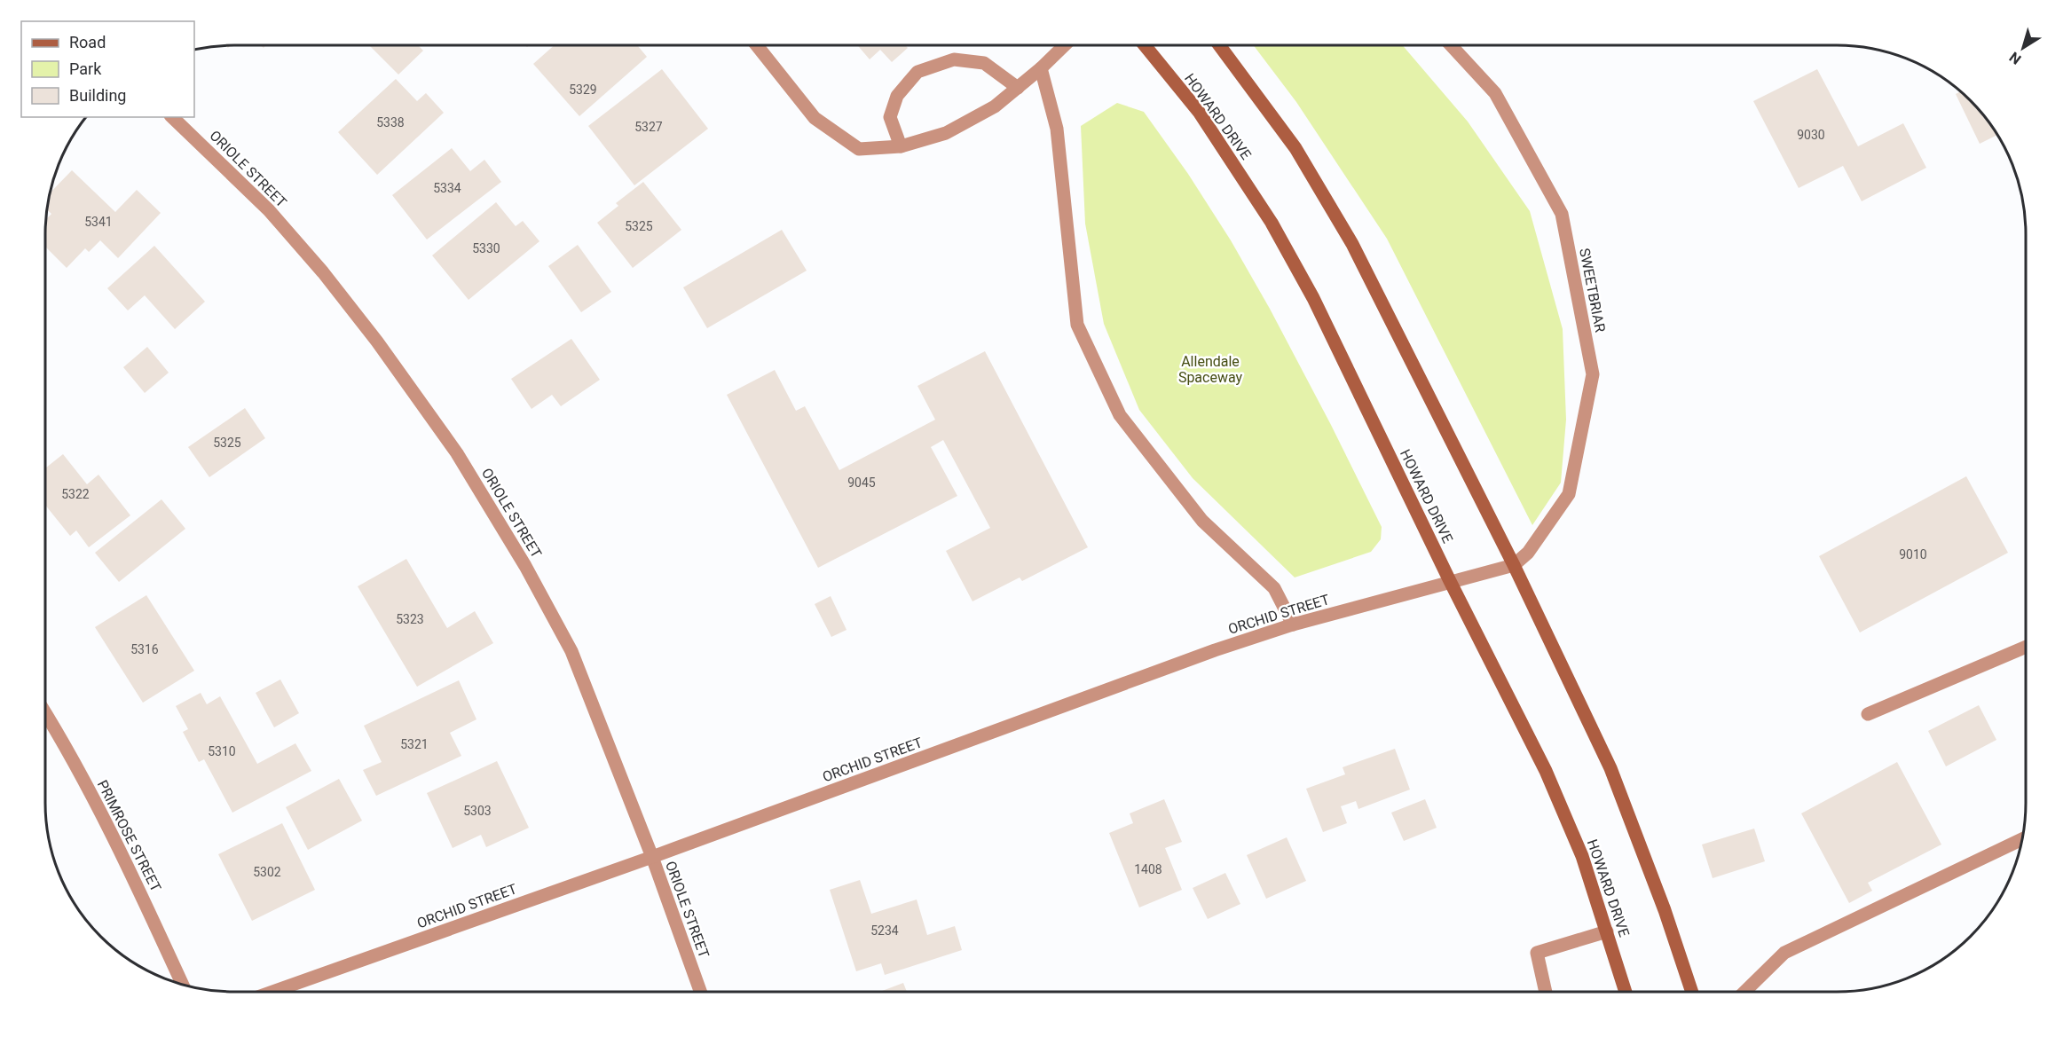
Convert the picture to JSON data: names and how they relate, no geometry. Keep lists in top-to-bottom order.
{
  "streets": {
    "main road": ["HOWARD DRIVE"],
    "street": [
      "ORIOLE STREET",
      "SWEETBRIAR",
      "ORCHID STREET",
      "PRIMROSE STREET"
    ]
  },
  "crossings": [
    ["HOWARD DRIVE", "ORCHID STREET"],
    ["ORIOLE STREET", "ORCHID STREET"],
    ["SWEETBRIAR", "ORCHID STREET"]
  ],
  "parks": ["Allendale Spaceway"],
  "house_numbers": [
    "5329",
    "5338",
    "5327",
    "9030",
    "5334",
    "5341",
    "5325",
    "5330",
    "5325",
    "9045",
    "5322",
    "9010",
    "5323",
    "5316",
    "5321",
    "5310",
    "5303",
    "1408",
    "5302",
    "5234"
  ],
  "legend": ["Road", "Park", "Building"],
  "north": "bottom left"
}
